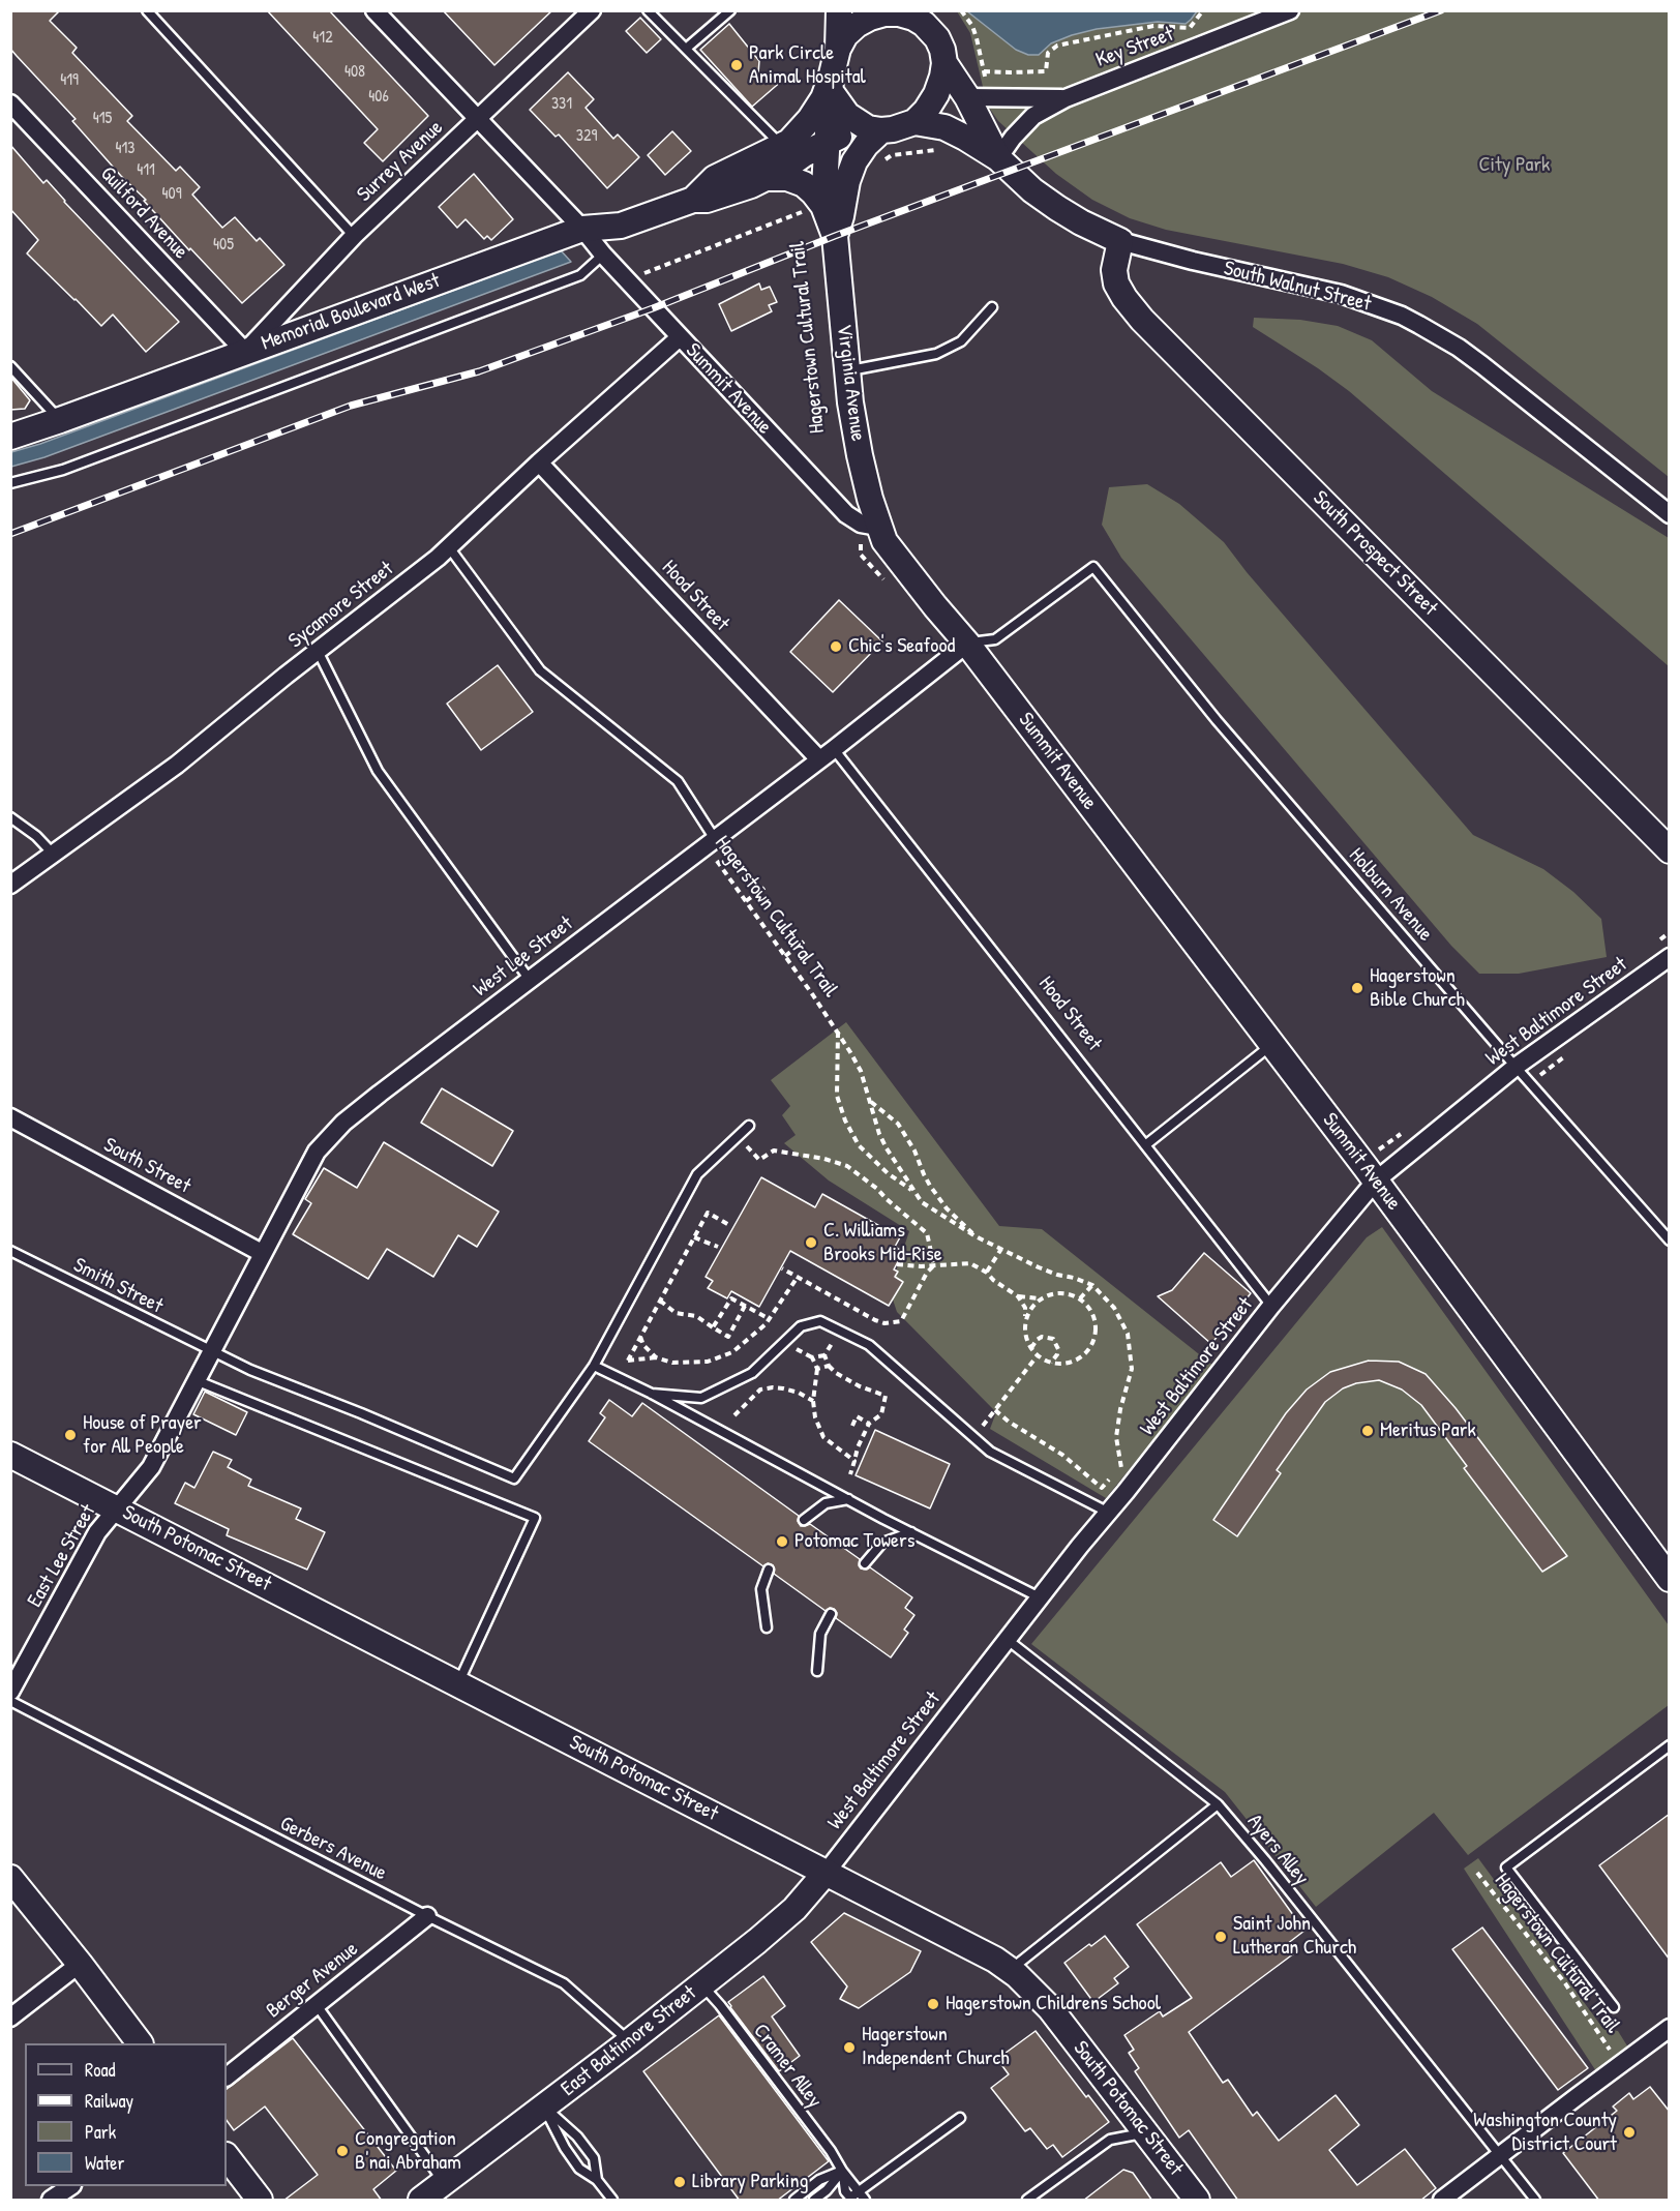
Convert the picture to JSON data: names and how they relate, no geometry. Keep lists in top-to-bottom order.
{
  "streets": {
    "main road": [
      "South Walnut Street",
      "Memorial Boulevard West",
      "Virginia Avenue",
      "Summit Avenue",
      "South Prospect Street",
      "South Potomac Street",
      "East Baltimore Street"
    ],
    "street": [
      "Key Street",
      "Surrey Avenue",
      "Guilford Avenue",
      "Hood Street",
      "Sycamore Street",
      "West Lee Street",
      "West Baltimore Street",
      "South Street",
      "East Lee Street",
      "Berger Avenue"
    ],
    "lane": [
      "Holburn Avenue",
      "Smith Street",
      "Gerbers Avenue",
      "Ayers Alley",
      "Cramer Alley"
    ],
    "path": ["Hagerstown Cultural Trail"]
  },
  "crossings": [
    ["Key Street", "South Walnut Street"],
    ["Surrey Avenue", "Guilford Avenue"],
    ["Surrey Avenue", "Memorial Boulevard West"],
    ["Surrey Avenue", "Summit Avenue"],
    ["Guilford Avenue", "Memorial Boulevard West"],
    ["South Walnut Street", "Memorial Boulevard West"],
    ["South Walnut Street", "Virginia Avenue"],
    ["South Walnut Street", "South Prospect Street"],
    ["Memorial Boulevard West", "Virginia Avenue"],
    ["Memorial Boulevard West", "Summit Avenue"],
    ["Hagerstown Cultural Trail", "West Lee Street"],
    ["Hagerstown Cultural Trail", "West Baltimore Street"],
    ["Virginia Avenue", "Summit Avenue"],
    ["Summit Avenue", "Sycamore Street"],
    ["Summit Avenue", "West Lee Street"],
    ["Summit Avenue", "West Baltimore Street"],
    ["Hood Street", "Sycamore Street"],
    ["Hood Street", "West Lee Street"],
    ["Hood Street", "West Baltimore Street"],
    ["Holburn Avenue", "West Lee Street"],
    ["Holburn Avenue", "West Baltimore Street"],
    ["West Lee Street", "South Street"],
    ["West Lee Street", "Smith Street"],
    ["West Lee Street", "South Potomac Street"],
    ["West Lee Street", "East Lee Street"],
    ["West Baltimore Street", "South Potomac Street"],
    ["West Baltimore Street", "Ayers Alley"],
    ["West Baltimore Street", "East Baltimore Street"],
    ["South Potomac Street", "East Lee Street"],
    ["South Potomac Street", "East Baltimore Street"],
    ["Gerbers Avenue", "Berger Avenue"],
    ["Gerbers Avenue", "East Baltimore Street"],
    ["East Baltimore Street", "Cramer Alley"]
  ],
  "parks": ["City Park"],
  "places": [
    "Park Circle Animal Hospital",
    "Chic's Seafood",
    "Hagerstown Bible Church",
    "C. Williams Brooks Mid‐Rise",
    "Meritus Park",
    "House of Prayer for All People",
    "Potomac Towers",
    "Saint John Lutheran Church",
    "Hagerstown Childrens School",
    "Hagerstown Independent Church",
    "Washington County District Court",
    "Congregation B'nai Abraham",
    "Library Parking"
  ],
  "house_numbers": [
    "412",
    "408",
    "419",
    "406",
    "331",
    "415",
    "329",
    "413",
    "411",
    "409",
    "405"
  ],
  "legend": [
    "Road",
    "Railway",
    "Park",
    "Water"
  ]
}
